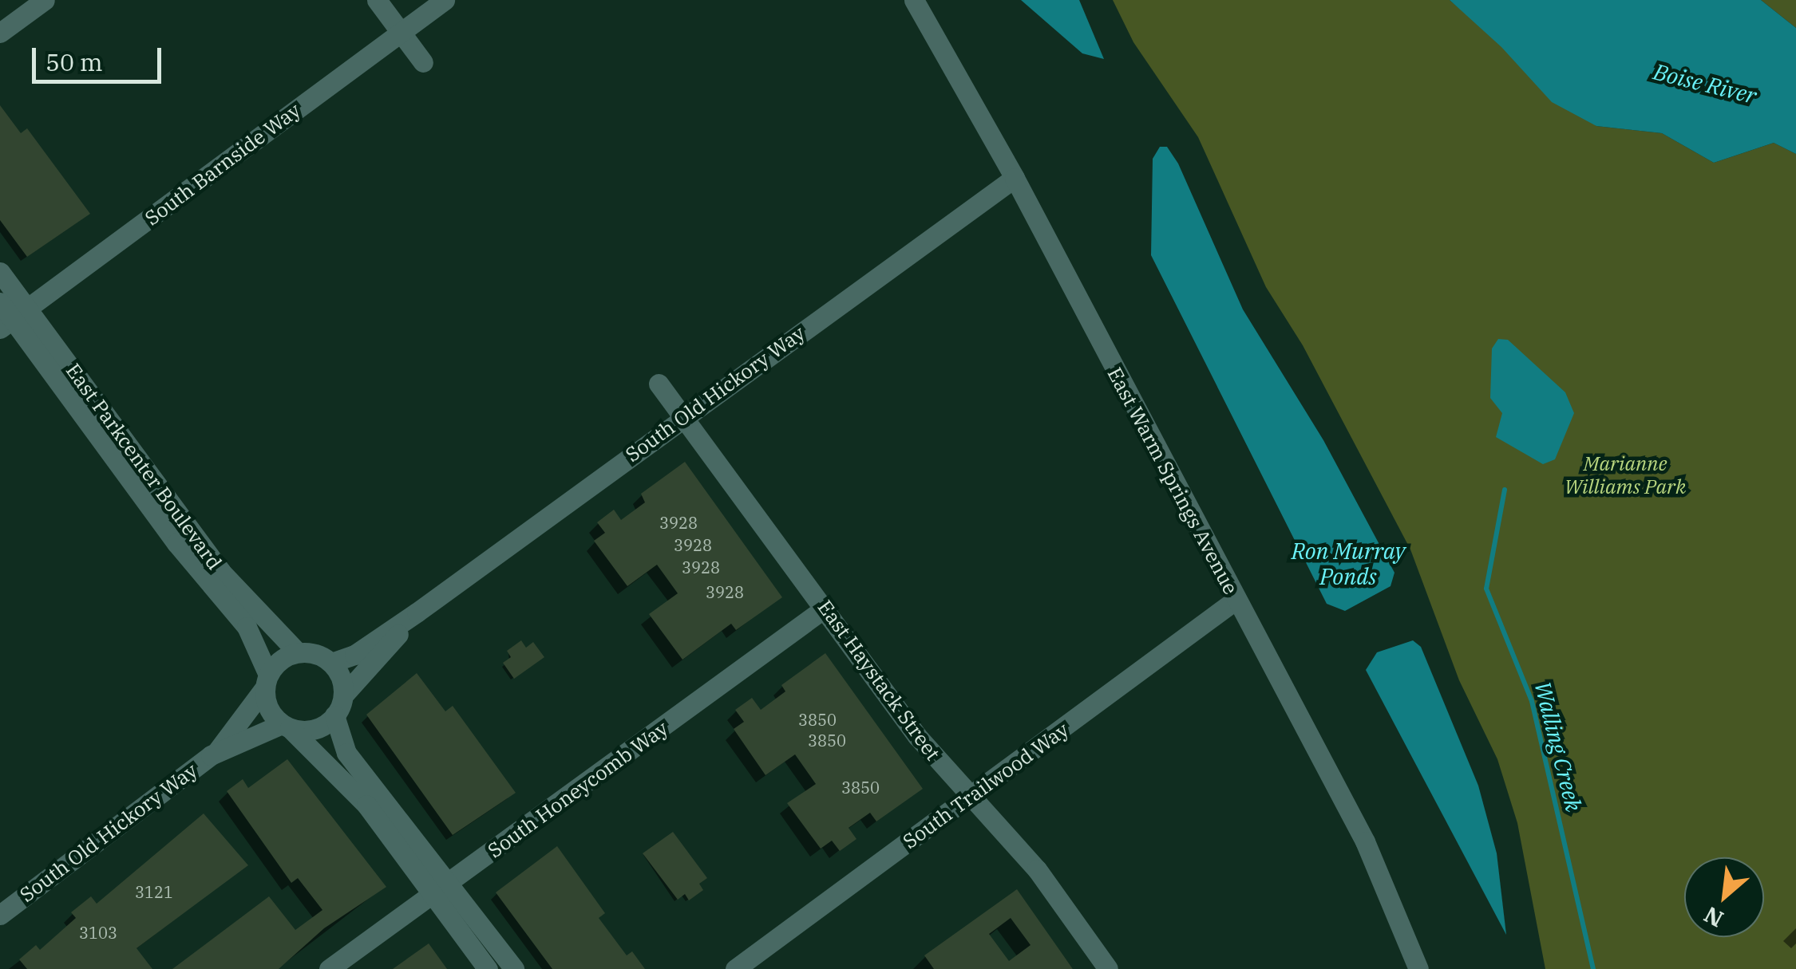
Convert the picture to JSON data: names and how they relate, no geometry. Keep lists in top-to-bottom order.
{
  "streets": {
    "street": [
      "South Barnside Way",
      "South Old Hickory Way",
      "East Parkcenter Boulevard",
      "East Warm Springs Avenue",
      "East Haystack Street",
      "South Trailwood Way",
      "South Honeycomb Way"
    ]
  },
  "crossings": [
    ["South Barnside Way", "East Parkcenter Boulevard"],
    ["South Old Hickory Way", "East Parkcenter Boulevard"],
    ["South Old Hickory Way", "East Warm Springs Avenue"],
    ["South Old Hickory Way", "East Haystack Street"],
    ["East Warm Springs Avenue", "South Trailwood Way"],
    ["East Haystack Street", "South Trailwood Way"],
    ["East Haystack Street", "South Honeycomb Way"]
  ],
  "water": ["Boise River", "Ron Murray Ponds", "Walling Creek"],
  "parks": ["Marianne Williams Park"],
  "house_numbers": [
    "3928",
    "3928",
    "3928",
    "3928",
    "3850",
    "3850",
    "3850",
    "3121",
    "3103"
  ],
  "scale_bar": "50 m",
  "north": "bottom left"
}
